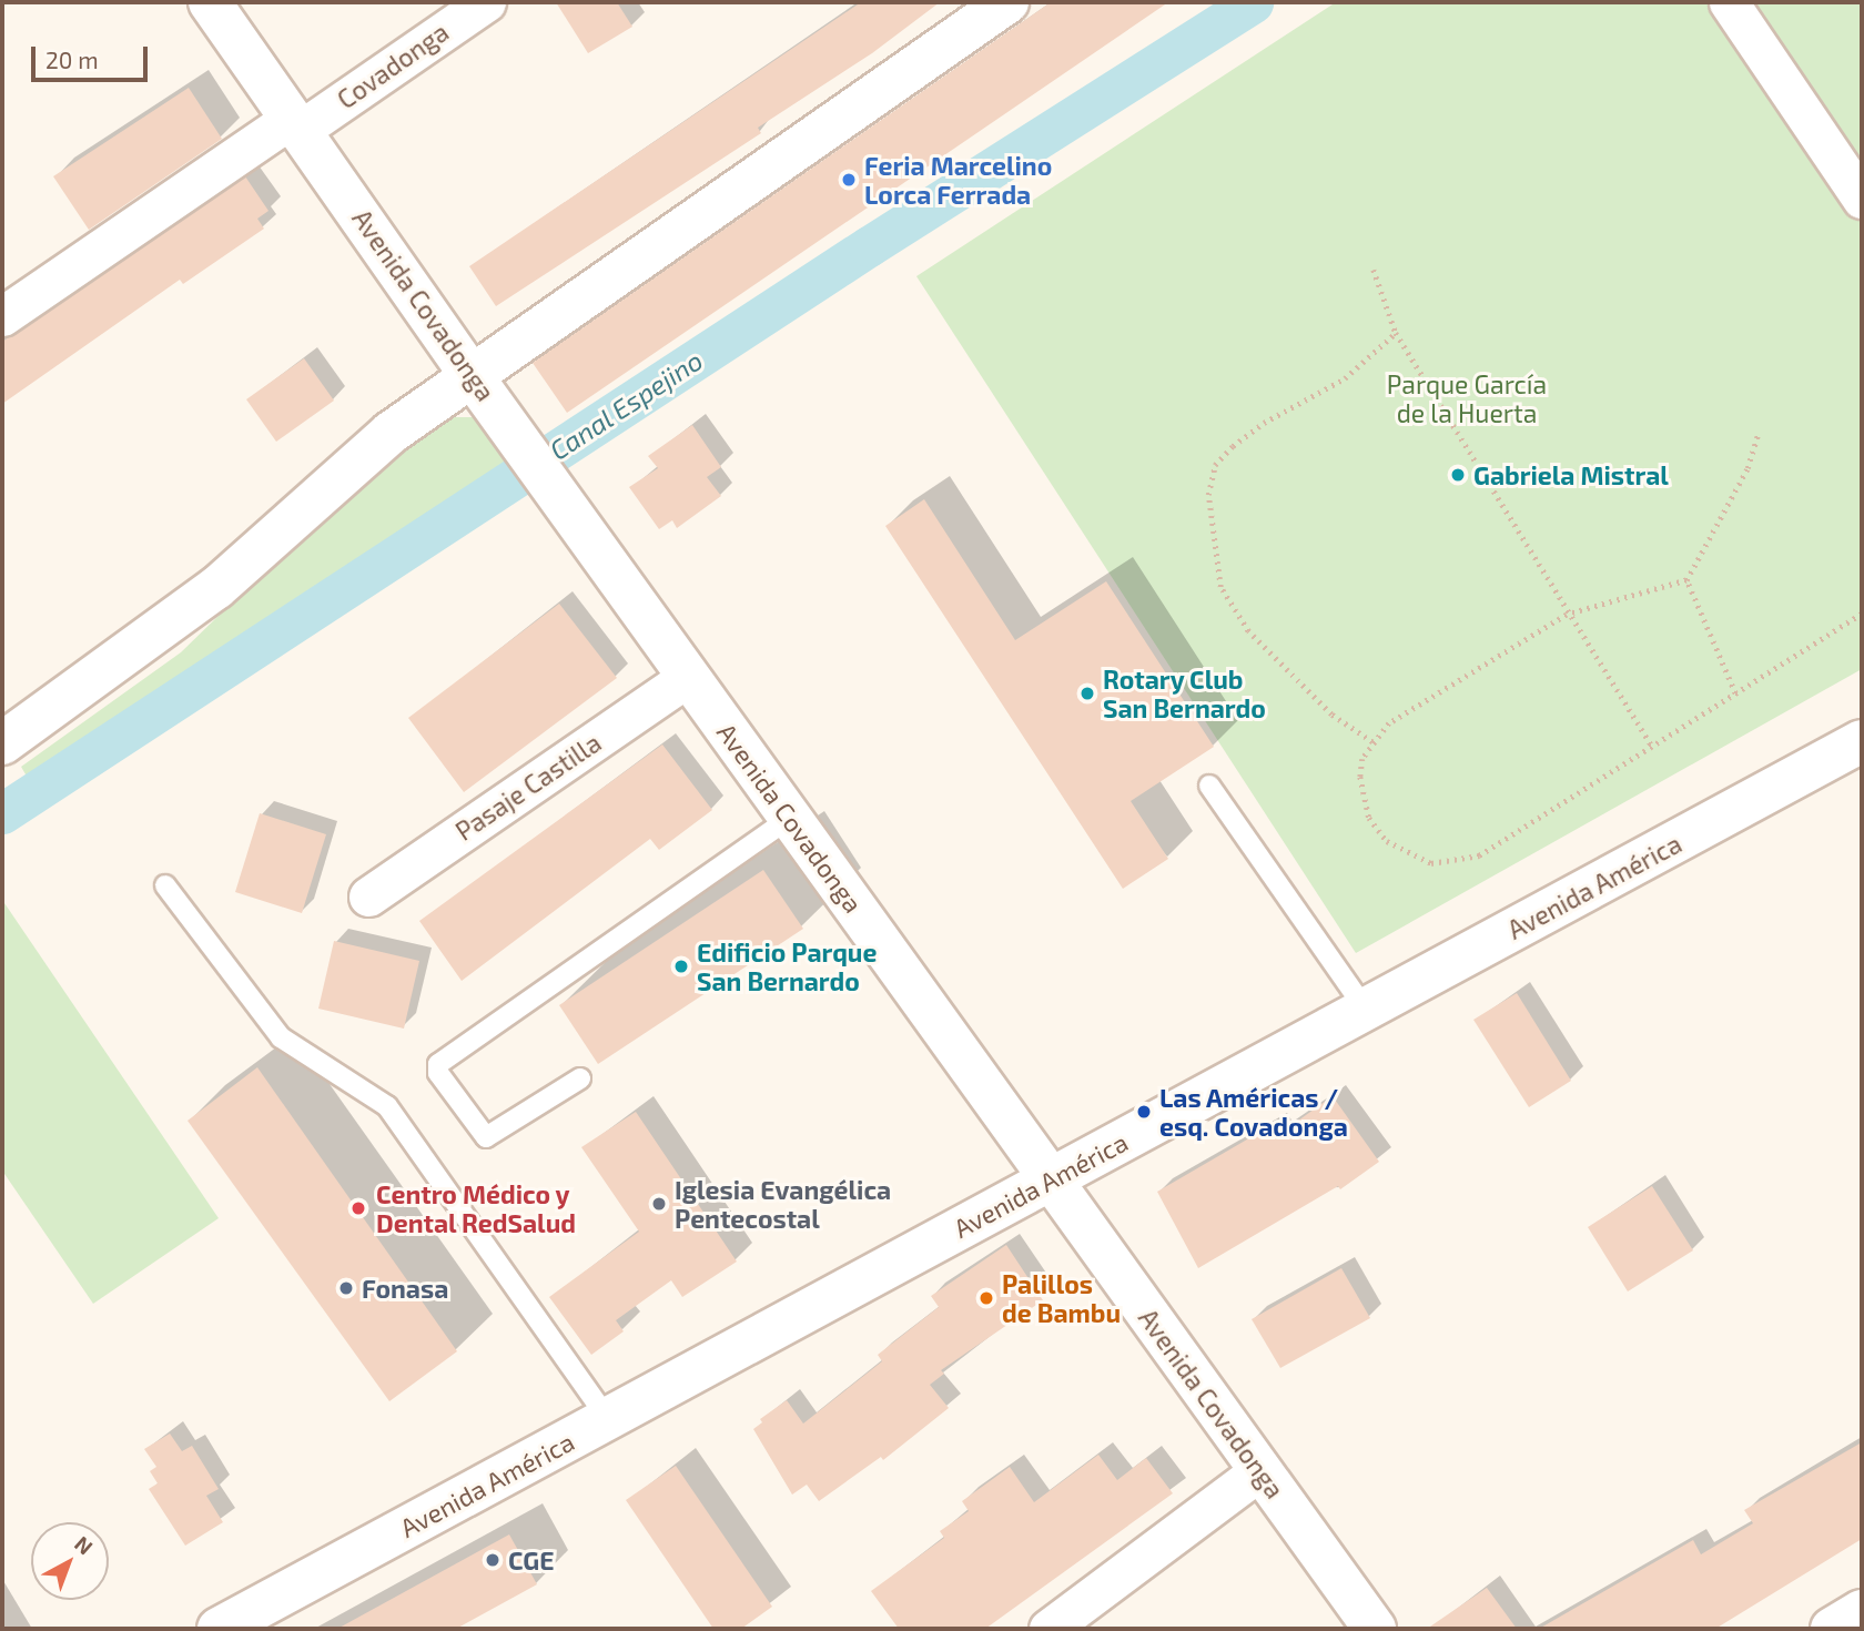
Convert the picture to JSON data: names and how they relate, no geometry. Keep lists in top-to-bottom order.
{
  "streets": {
    "street": [
      "Covadonga",
      "Avenida Covadonga",
      "Pasaje Castilla",
      "Avenida América"
    ]
  },
  "crossings": [
    ["Covadonga", "Avenida Covadonga"],
    ["Avenida Covadonga", "Pasaje Castilla"],
    ["Avenida Covadonga", "Avenida América"]
  ],
  "water": ["Canal Espejino"],
  "parks": ["Parque García de la Huerta"],
  "places": [
    "Feria Marcelino Lorca Ferrada",
    "Gabriela Mistral",
    "Rotary Club San Bernardo",
    "Edificio Parque San Bernardo",
    "Las Américas / esq. Covadonga",
    "Iglesia Evangélica Pentecostal",
    "Centro Médico y Dental RedSalud",
    "Fonasa",
    "Palillos de Bambu",
    "CGE"
  ],
  "scale_bar": "20 m",
  "north": "top right"
}
